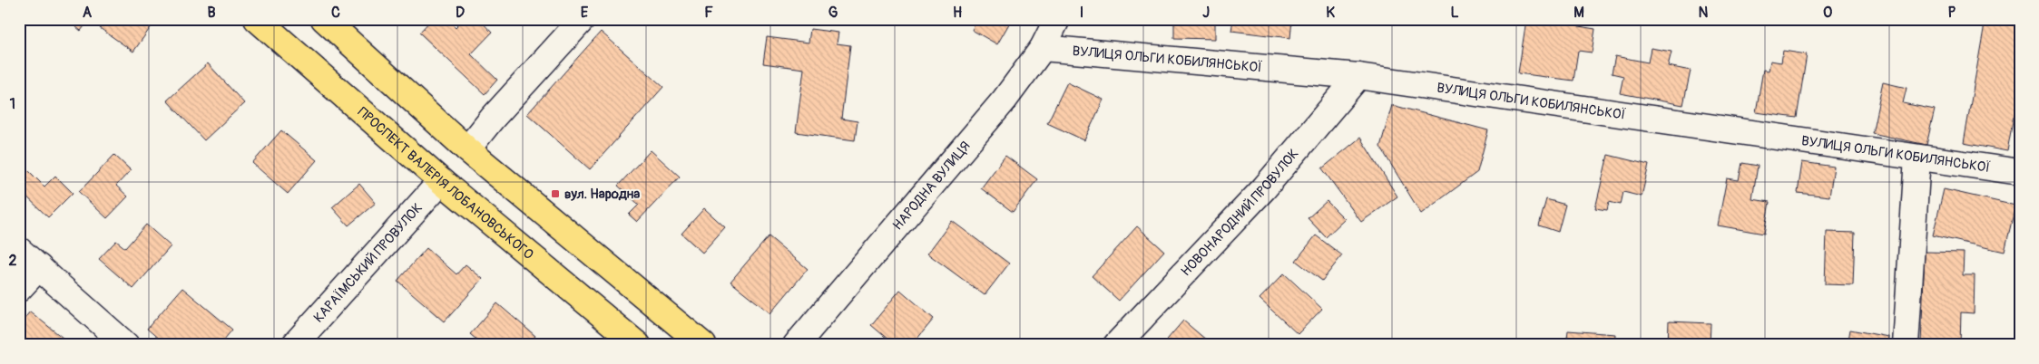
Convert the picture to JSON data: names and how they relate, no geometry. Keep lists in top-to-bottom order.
{
  "streets": {
    "main road": ["ПРОСПЕКТ ВАЛЕРІЯ ЛОБАНОВСЬКОГО"],
    "street": [
      "ВУЛИЦЯ ОЛЬГИ КОБИЛЯНСЬКОЇ",
      "НАРОДНА ВУЛИЦЯ",
      "НОВОНАРОДНИЙ ПРОВУЛОК",
      "КАРАЇМСЬКИЙ ПРОВУЛОК"
    ]
  },
  "crossings": [
    ["ВУЛИЦЯ ОЛЬГИ КОБИЛЯНСЬКОЇ", "НАРОДНА ВУЛИЦЯ"],
    ["ВУЛИЦЯ ОЛЬГИ КОБИЛЯНСЬКОЇ", "НОВОНАРОДНИЙ ПРОВУЛОК"],
    ["ПРОСПЕКТ ВАЛЕРІЯ ЛОБАНОВСЬКОГО", "КАРАЇМСЬКИЙ ПРОВУЛОК"]
  ],
  "places": {
    "transit": ["вул. Народна"]
  },
  "grid": {
    "columns": [
      "A",
      "B",
      "C",
      "D",
      "E",
      "F",
      "G",
      "H",
      "I",
      "J",
      "K",
      "L",
      "M",
      "N",
      "O",
      "P"
    ],
    "rows": ["1", "2"]
  }
}
